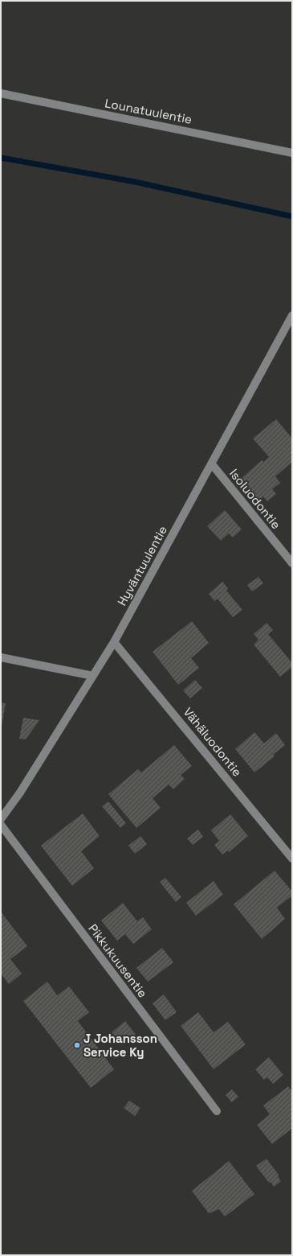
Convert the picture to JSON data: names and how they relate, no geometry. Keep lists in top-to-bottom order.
{
  "streets": {
    "street": [
      "Lounatuulentie",
      "Isoluodontie",
      "Hyväntuulentie",
      "Vähäluodontie",
      "Pikkukuusentie"
    ]
  },
  "crossings": [
    ["Isoluodontie", "Hyväntuulentie"],
    ["Hyväntuulentie", "Vähäluodontie"]
  ],
  "places": ["J Johansson Service Ky"]
}
